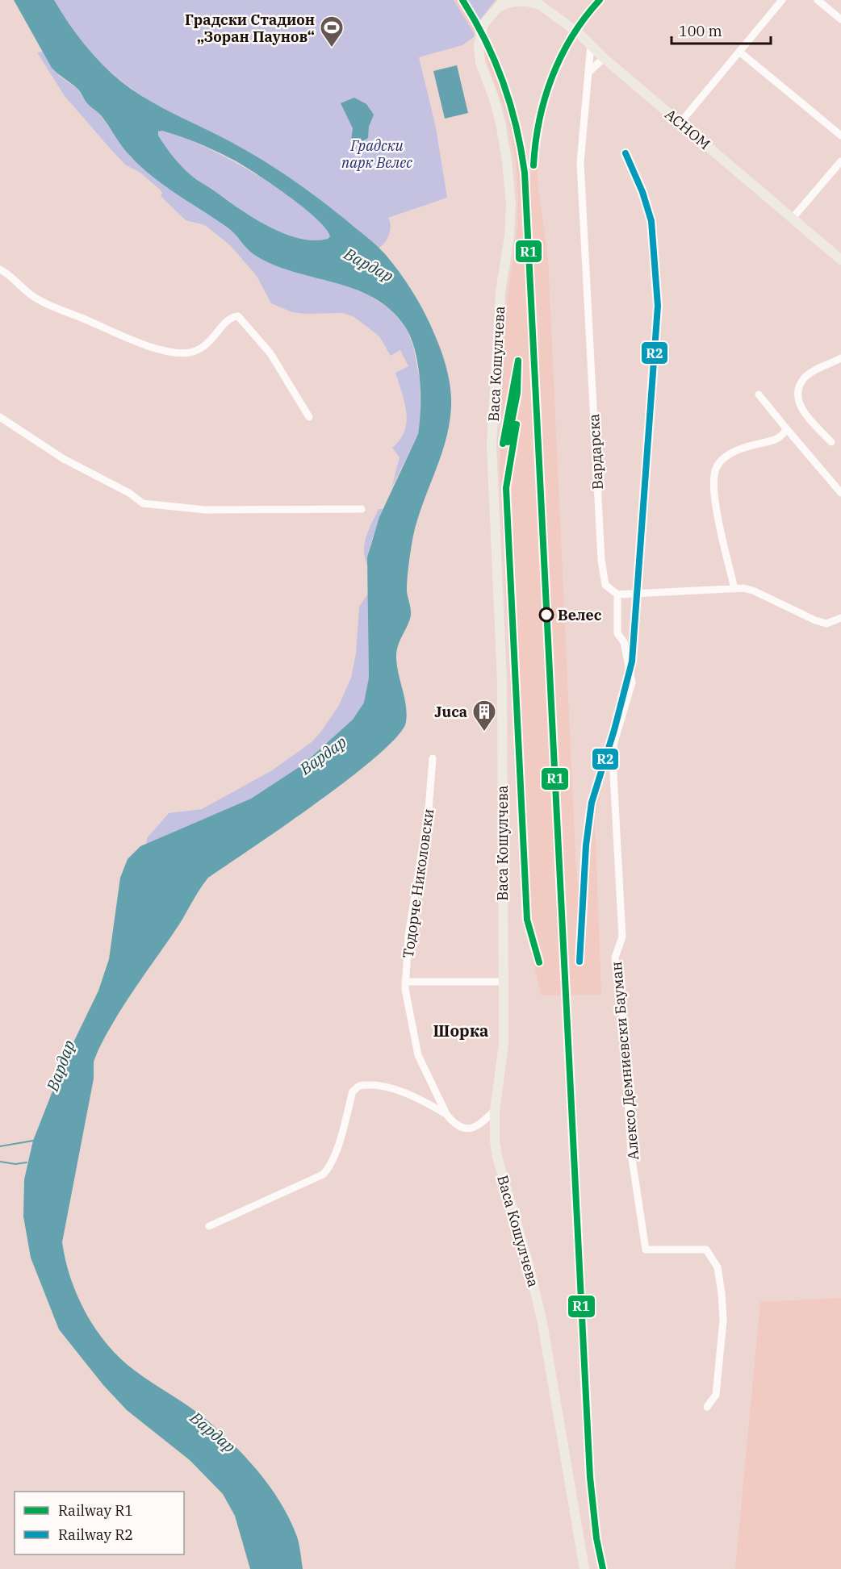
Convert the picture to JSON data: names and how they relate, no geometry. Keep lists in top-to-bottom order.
{
  "streets": {
    "main road": ["АСНОМ", "Васа Кошулчева"],
    "street": ["Вардарска", "Тодорче Николовски", "Алексо Демниевски Бауман"]
  },
  "crossings": [
    ["АСНОМ", "Вардарска"],
    ["Васа Кошулчева", "Тодорче Николовски"],
    ["Вардарска", "Алексо Демниевски Бауман"]
  ],
  "districts": ["Шорка"],
  "water": ["Вардар"],
  "parks": ["Градски парк Велес"],
  "places": {
    "sports": ["Градски Стадион „Зоран Паунов“"],
    "other": ["Велес"],
    "building": ["Juca"]
  },
  "lines": ["rail line R1", "rail line R2"],
  "legend": ["Railway R1", "Railway R2"],
  "scale_bar": "100 m"
}
